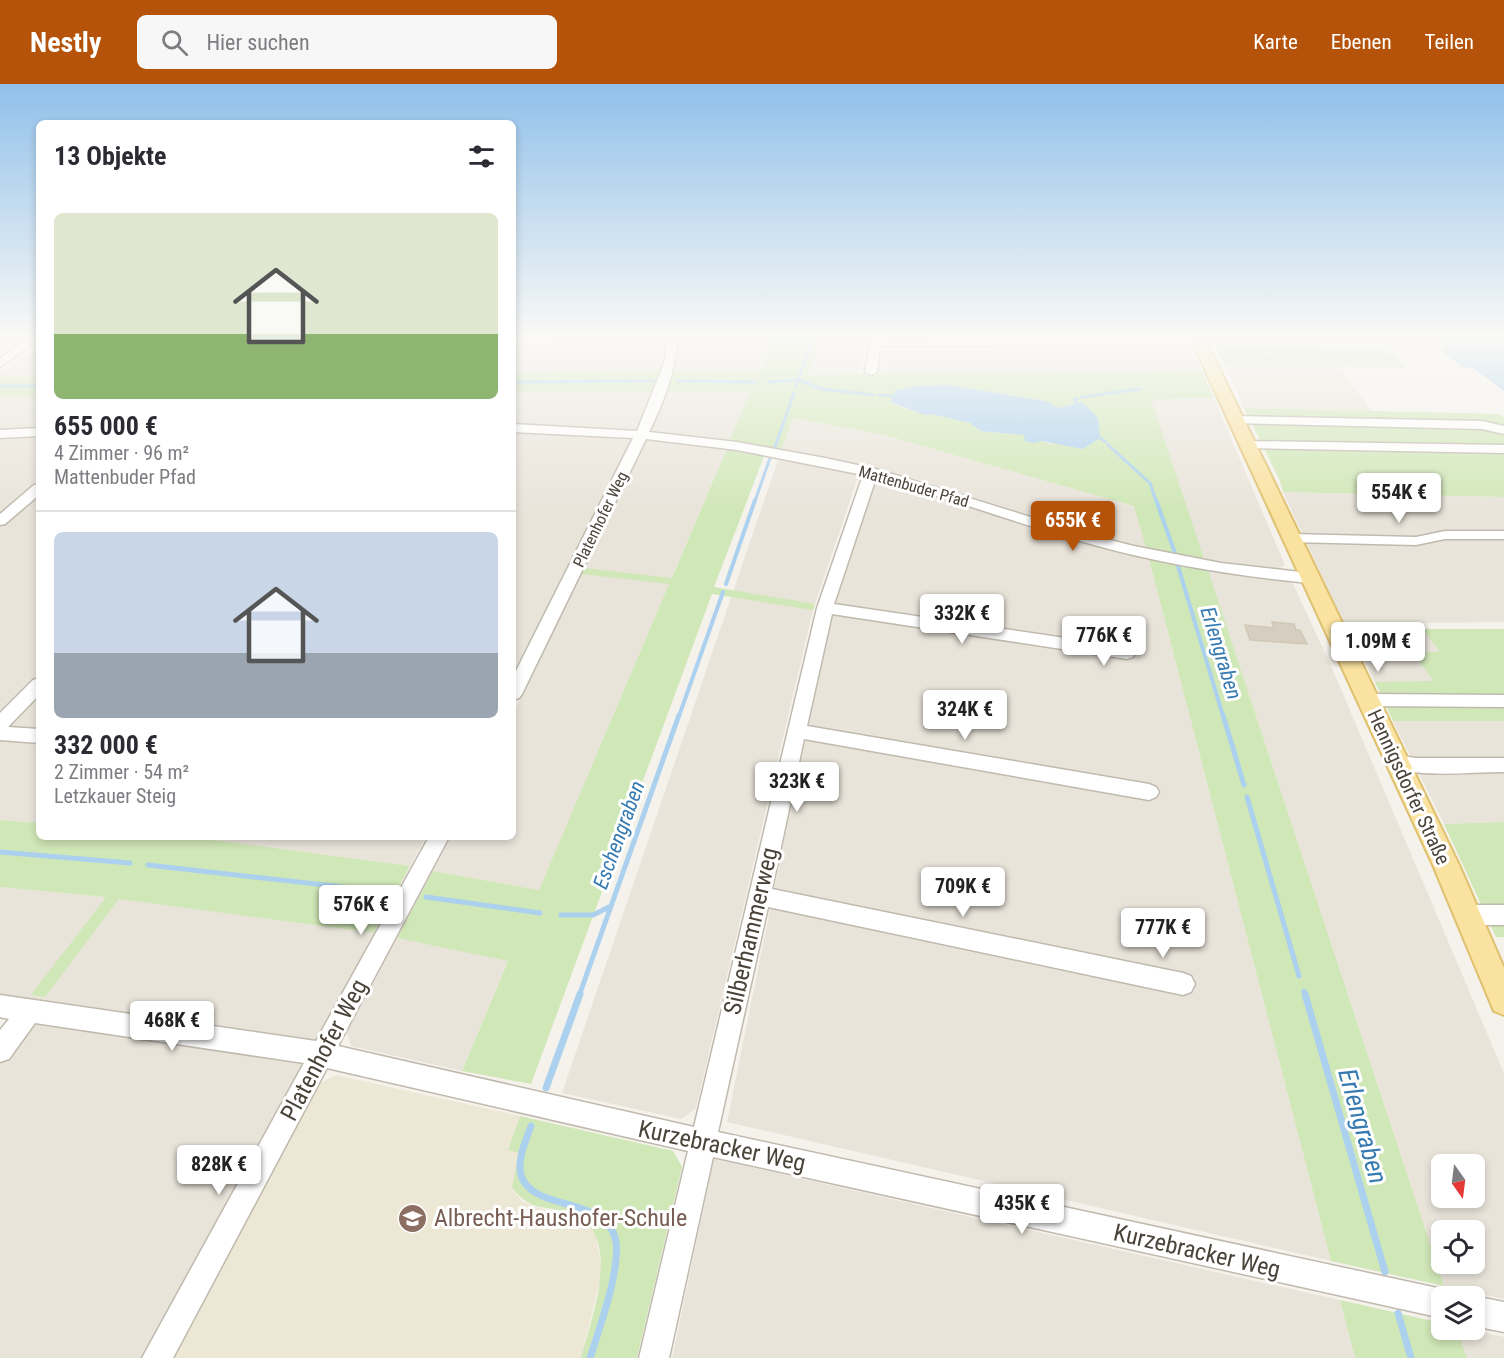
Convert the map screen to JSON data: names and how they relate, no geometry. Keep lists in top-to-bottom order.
{
  "streets": {
    "main road": ["Hennigsdorfer Straße"],
    "street": [
      "Mattenbuder Pfad",
      "Platenhofer Weg",
      "Silberhammerweg",
      "Kurzebracker Weg"
    ]
  },
  "crossings": [
    ["Mattenbuder Pfad", "Platenhofer Weg"],
    ["Mattenbuder Pfad", "Hennigsdorfer Straße"],
    ["Mattenbuder Pfad", "Silberhammerweg"],
    ["Platenhofer Weg", "Kurzebracker Weg"],
    ["Silberhammerweg", "Kurzebracker Weg"]
  ],
  "water": ["Erlengraben", "Eschengraben"],
  "places": {
    "school or university": ["Albrecht-Haushofer-Schule"]
  },
  "north": "bottom",
  "page": {
    "header": "Nestly",
    "search": "Hier suchen",
    "nav": ["Karte", "Ebenen", "Teilen"],
    "heading": "13 Objekte",
    "list": [
      {
        "name": "655 000 €",
        "note": "4 Zimmer · 96 m² · Mattenbuder Pfad"
      },
      {
        "name": "332 000 €",
        "note": "2 Zimmer · 54 m² · Letzkauer Steig"
      }
    ],
    "price": [
      "554K €",
      "655K €",
      "332K €",
      "776K €",
      "1.09M €",
      "324K €",
      "323K €",
      "709K €",
      "576K €",
      "777K €",
      "468K €",
      "828K €",
      "435K €"
    ]
  }
}
